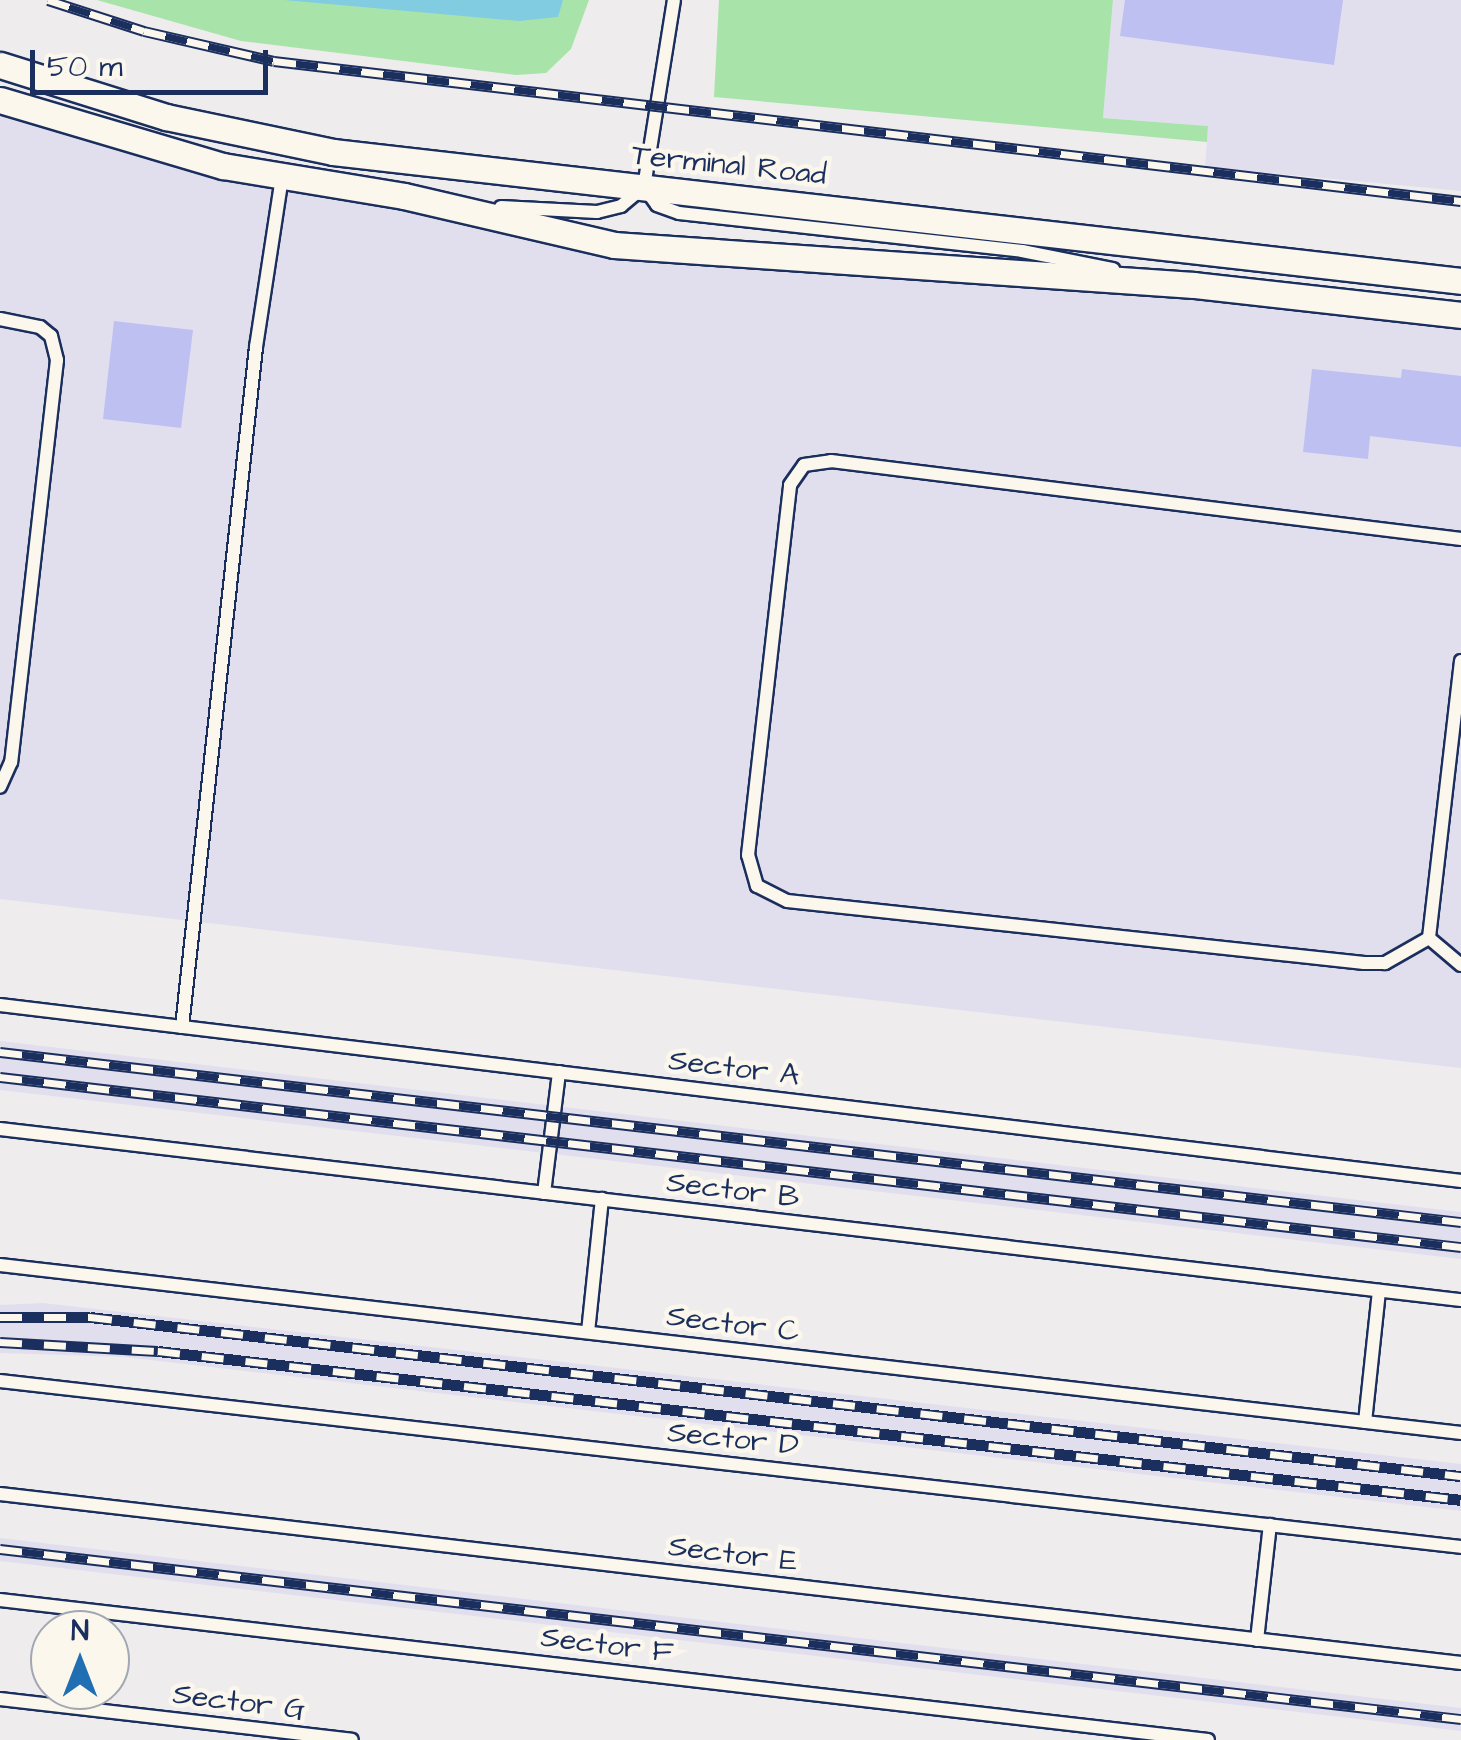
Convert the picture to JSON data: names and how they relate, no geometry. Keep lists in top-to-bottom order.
{
  "streets": {
    "street": ["Terminal Road"],
    "lane": [
      "Sector A",
      "Sector B",
      "Sector C",
      "Sector D",
      "Sector E",
      "Sector F",
      "Sector G"
    ]
  },
  "scale_bar": "50 m",
  "north": "top"
}
